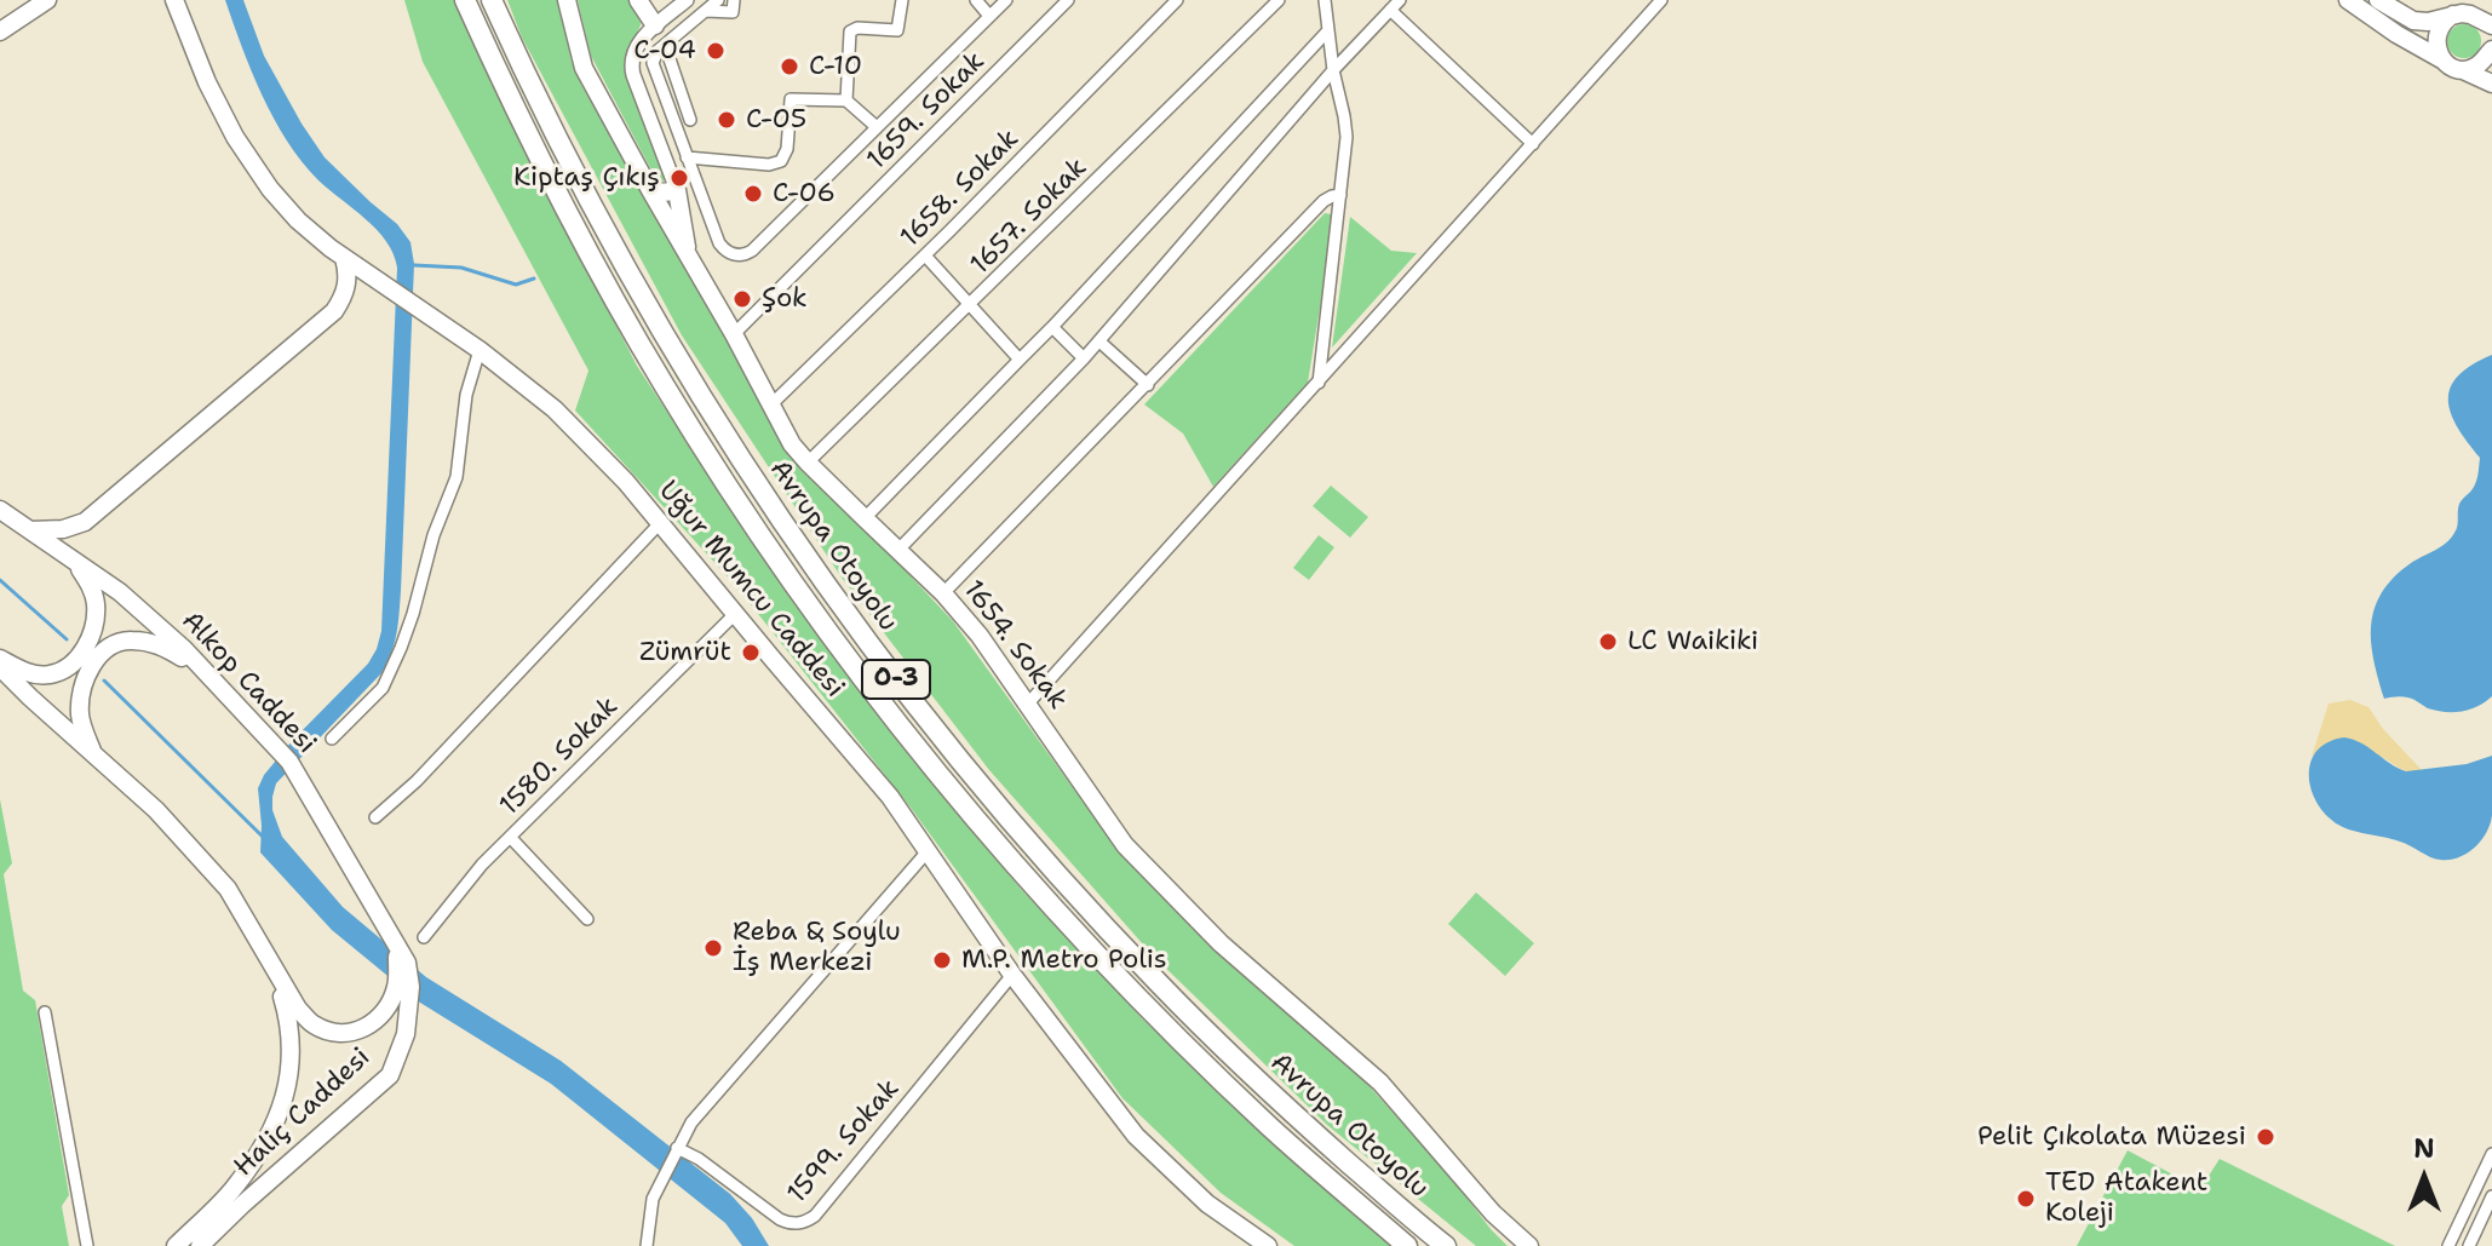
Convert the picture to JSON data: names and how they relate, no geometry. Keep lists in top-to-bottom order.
{
  "streets": {
    "highway": ["Avrupa Otoyolu", "O-3"],
    "main road": [
      "Uğur Mumcu Caddesi",
      "1654. Sokak",
      "Alkop Caddesi",
      "Haliç Caddesi"
    ],
    "street": [
      "1659. Sokak",
      "1658. Sokak",
      "1657. Sokak",
      "1580. Sokak",
      "1599. Sokak"
    ]
  },
  "crossings": [
    ["1659. Sokak", "1654. Sokak"],
    ["1658. Sokak", "1654. Sokak"],
    ["1657. Sokak", "1654. Sokak"],
    ["Uğur Mumcu Caddesi", "1580. Sokak"],
    ["Uğur Mumcu Caddesi", "1599. Sokak"],
    ["Alkop Caddesi", "Haliç Caddesi"]
  ],
  "places": [
    "C-04",
    "C-10",
    "C-05",
    "Kiptaş Çıkış",
    "C-06",
    "Şok",
    "LC Waikiki",
    "Zümrüt",
    "Reba & Soylu İş Merkezi",
    "M.P. Metro Polis",
    "Pelit Çıkolata Müzesi",
    "TED Atakent Koleji"
  ],
  "north": "top"
}
